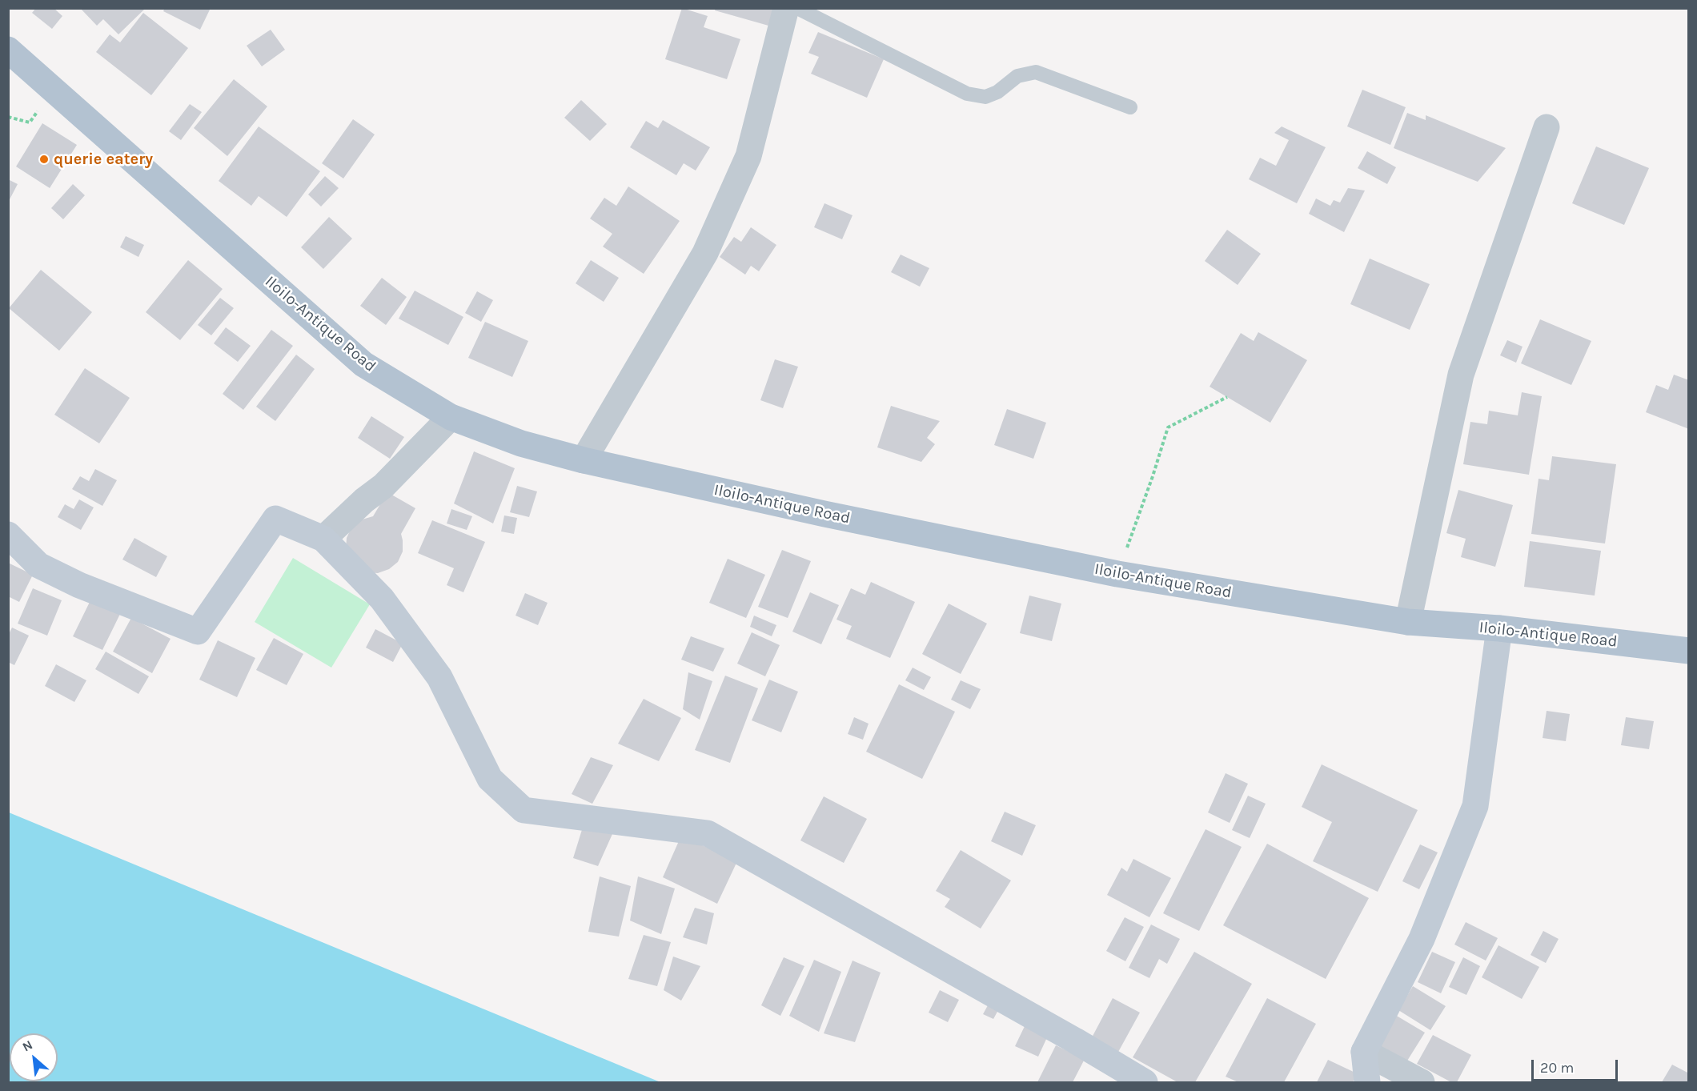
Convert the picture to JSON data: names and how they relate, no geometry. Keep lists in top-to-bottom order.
{
  "streets": {
    "main road": ["Iloilo-Antique Road"]
  },
  "places": ["querie eatery"],
  "scale_bar": "20 m",
  "north": "top left"
}
